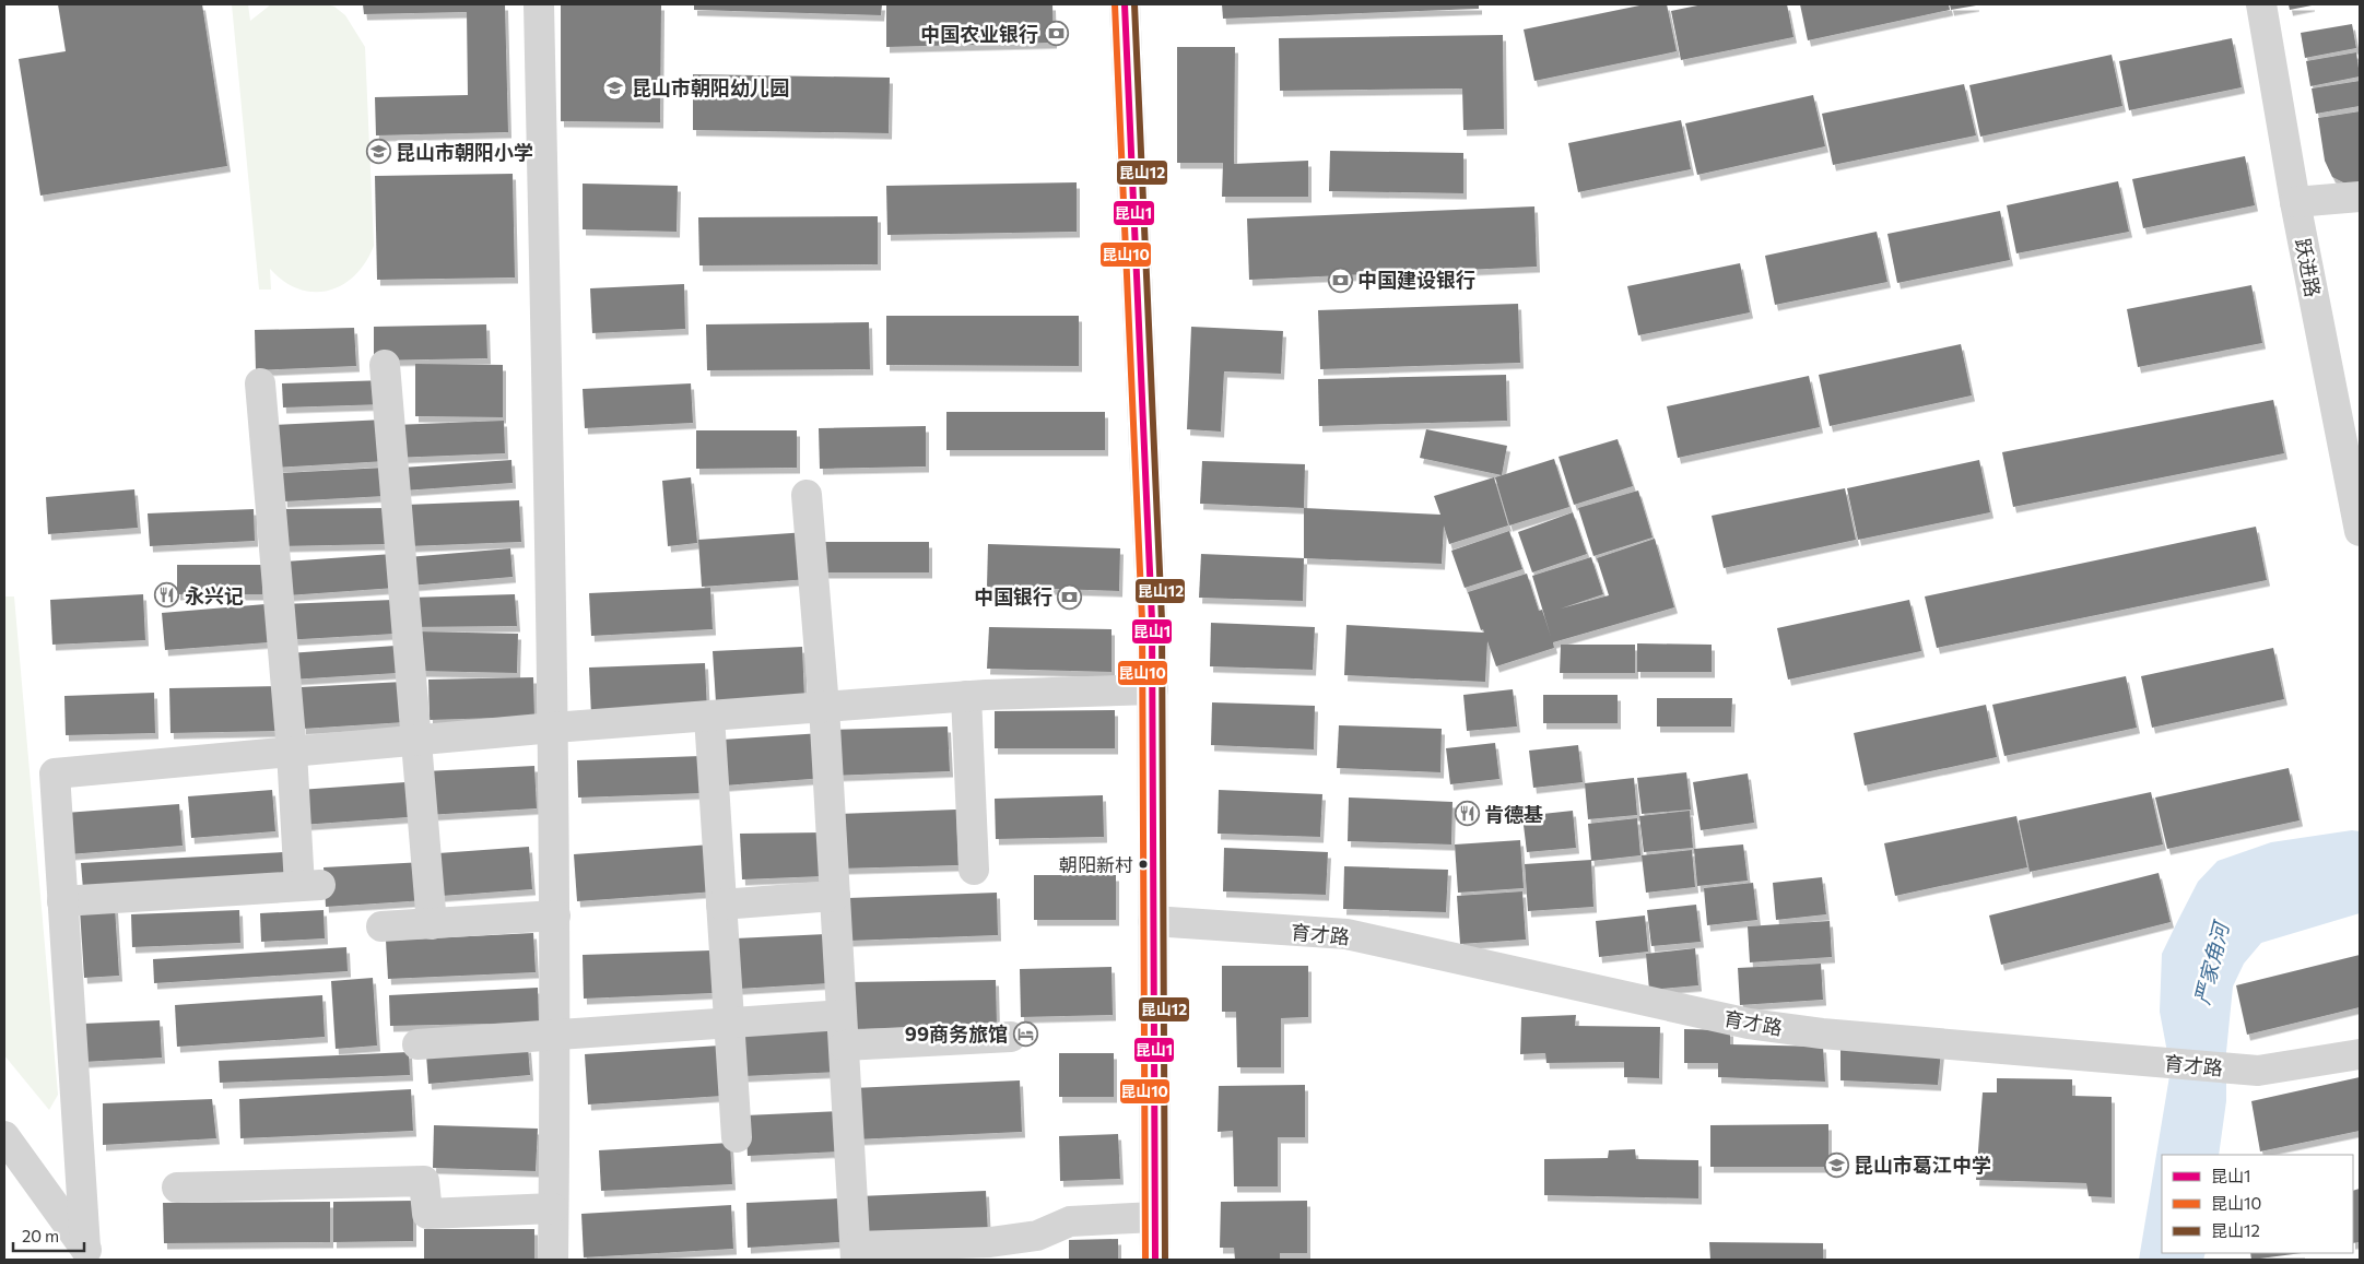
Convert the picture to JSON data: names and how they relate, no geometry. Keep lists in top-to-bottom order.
{
  "streets": {
    "street": ["跃进路", "育才路"]
  },
  "water": ["严家角河"],
  "places": {
    "bank": ["中国农业银行", "中国建设银行", "中国银行"],
    "school or university": ["昆山市朝阳幼儿园", "昆山市朝阳小学", "昆山市葛江中学"],
    "restaurant": ["永兴记", "肯德基"],
    "other": ["朝阳新村"],
    "hotel": ["99商务旅馆"]
  },
  "lines": ["transit line 昆山1", "transit line 昆山10", "transit line 昆山12"],
  "legend": ["昆山1", "昆山10", "昆山12"],
  "scale_bar": "20 m"
}
